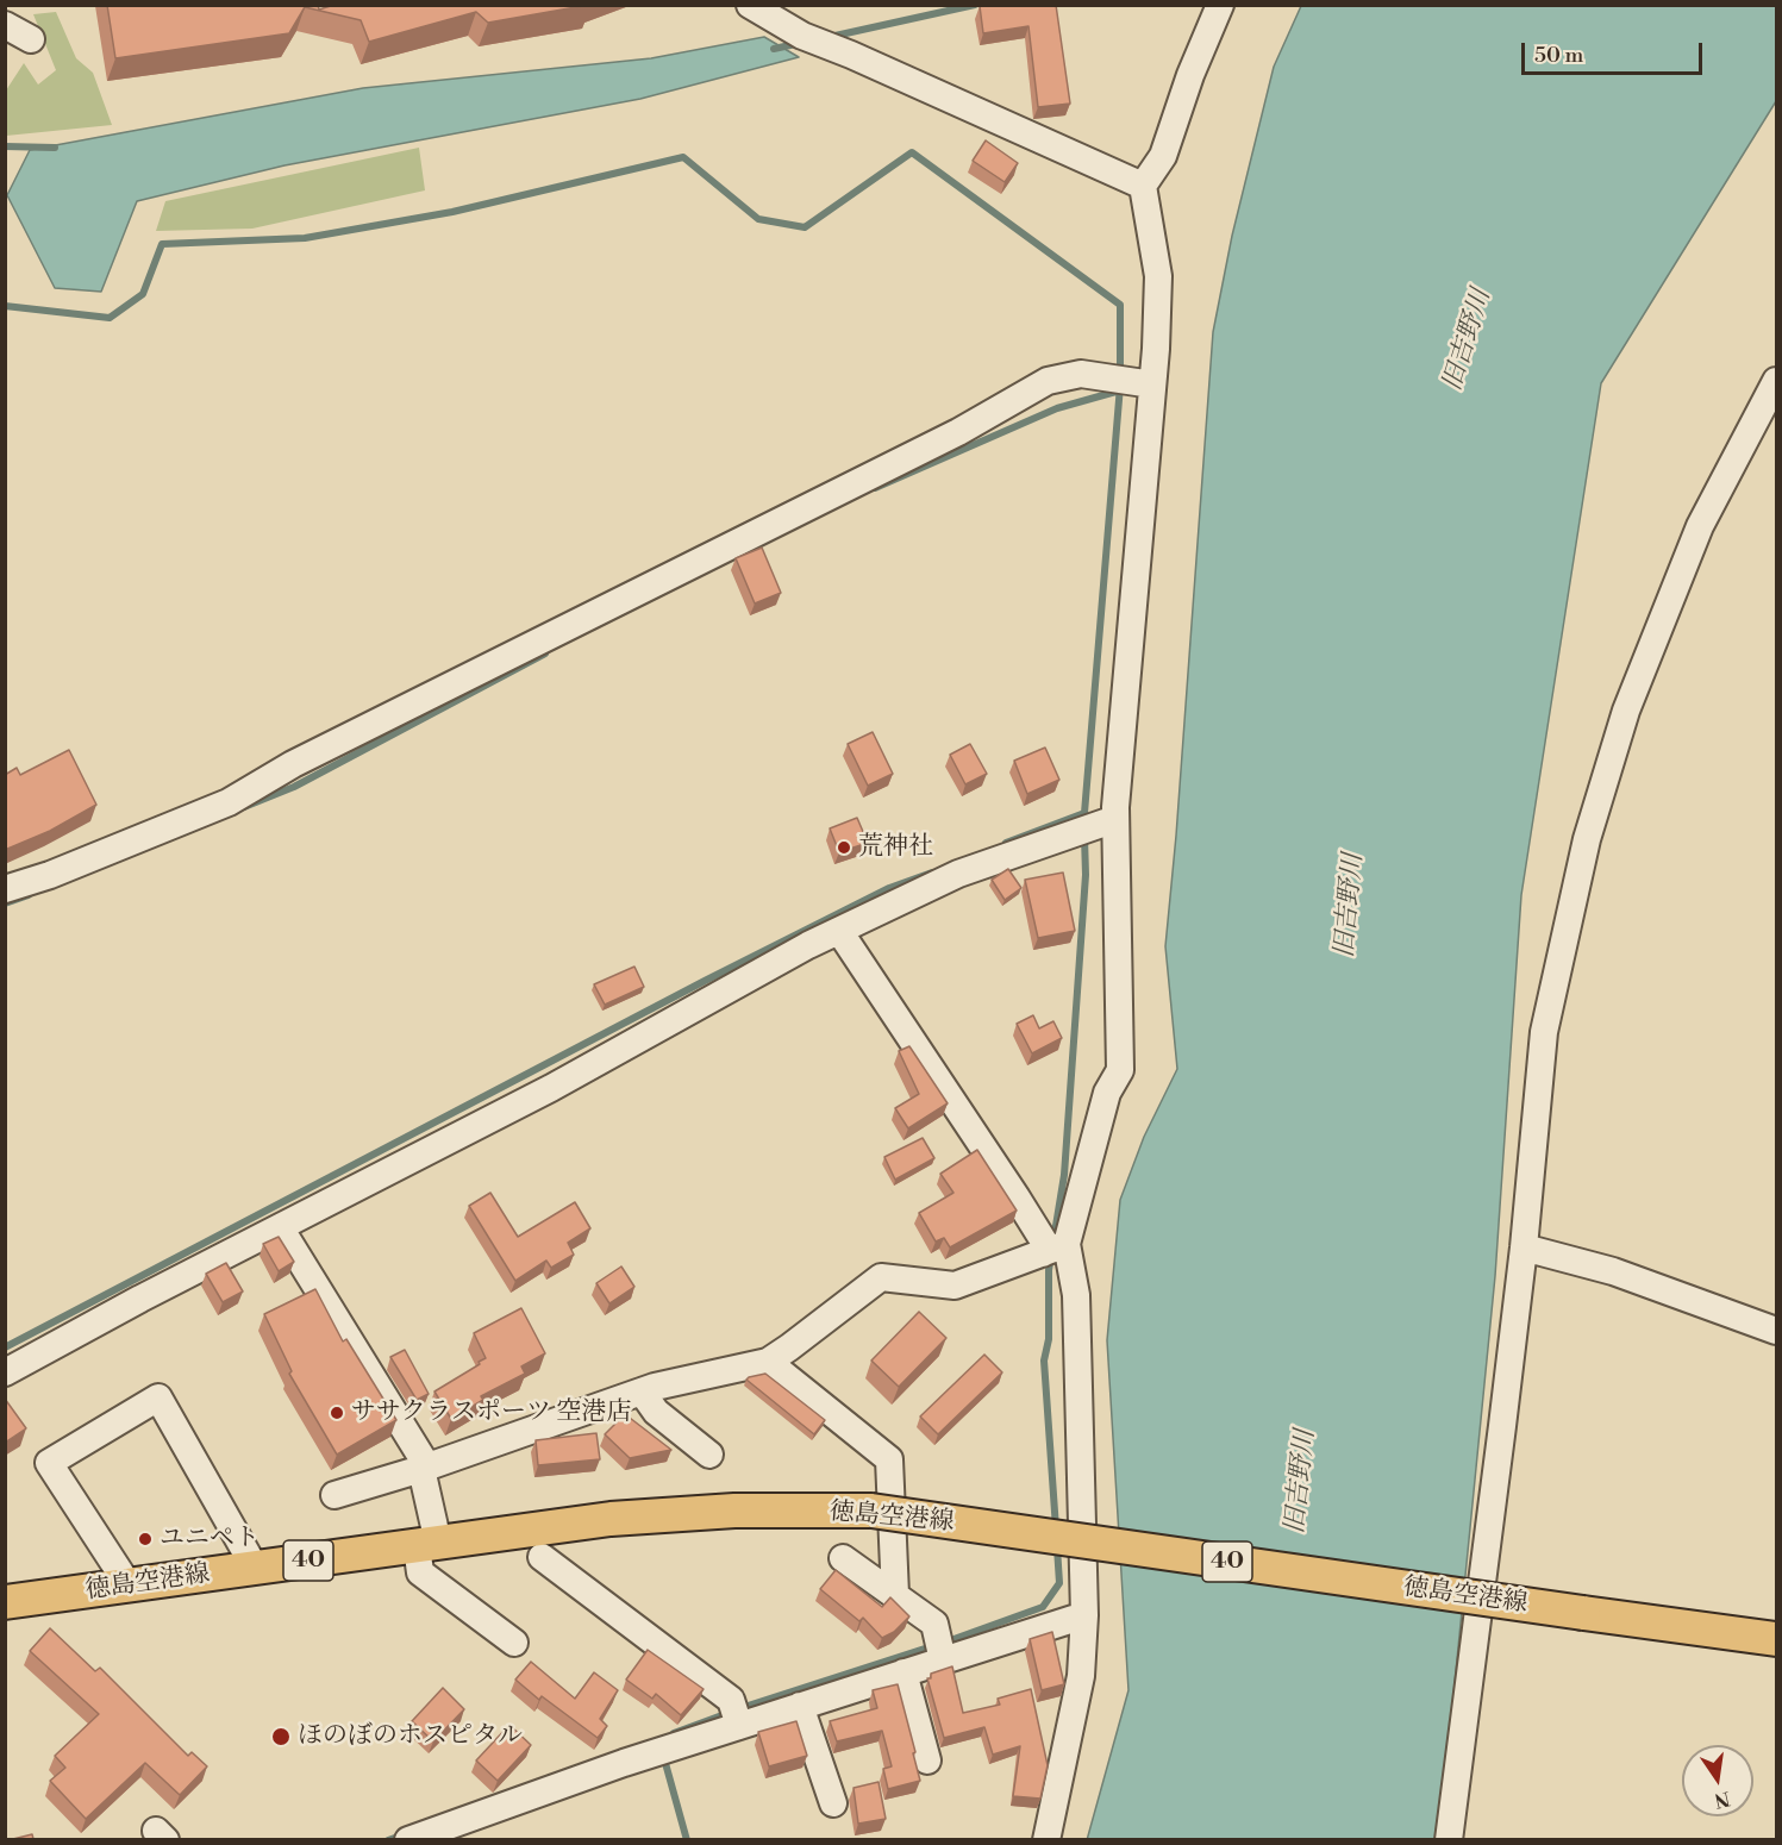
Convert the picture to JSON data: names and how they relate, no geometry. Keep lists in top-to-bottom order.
{
  "streets": {
    "main road": ["徳島空港線", "40"]
  },
  "water": ["旧吉野川"],
  "places": [
    "荒神社",
    "ササクラスポーツ 空港店",
    "ユニペト",
    "ほのぼのホスピタル"
  ],
  "scale_bar": "50 m",
  "north": "bottom"
}
